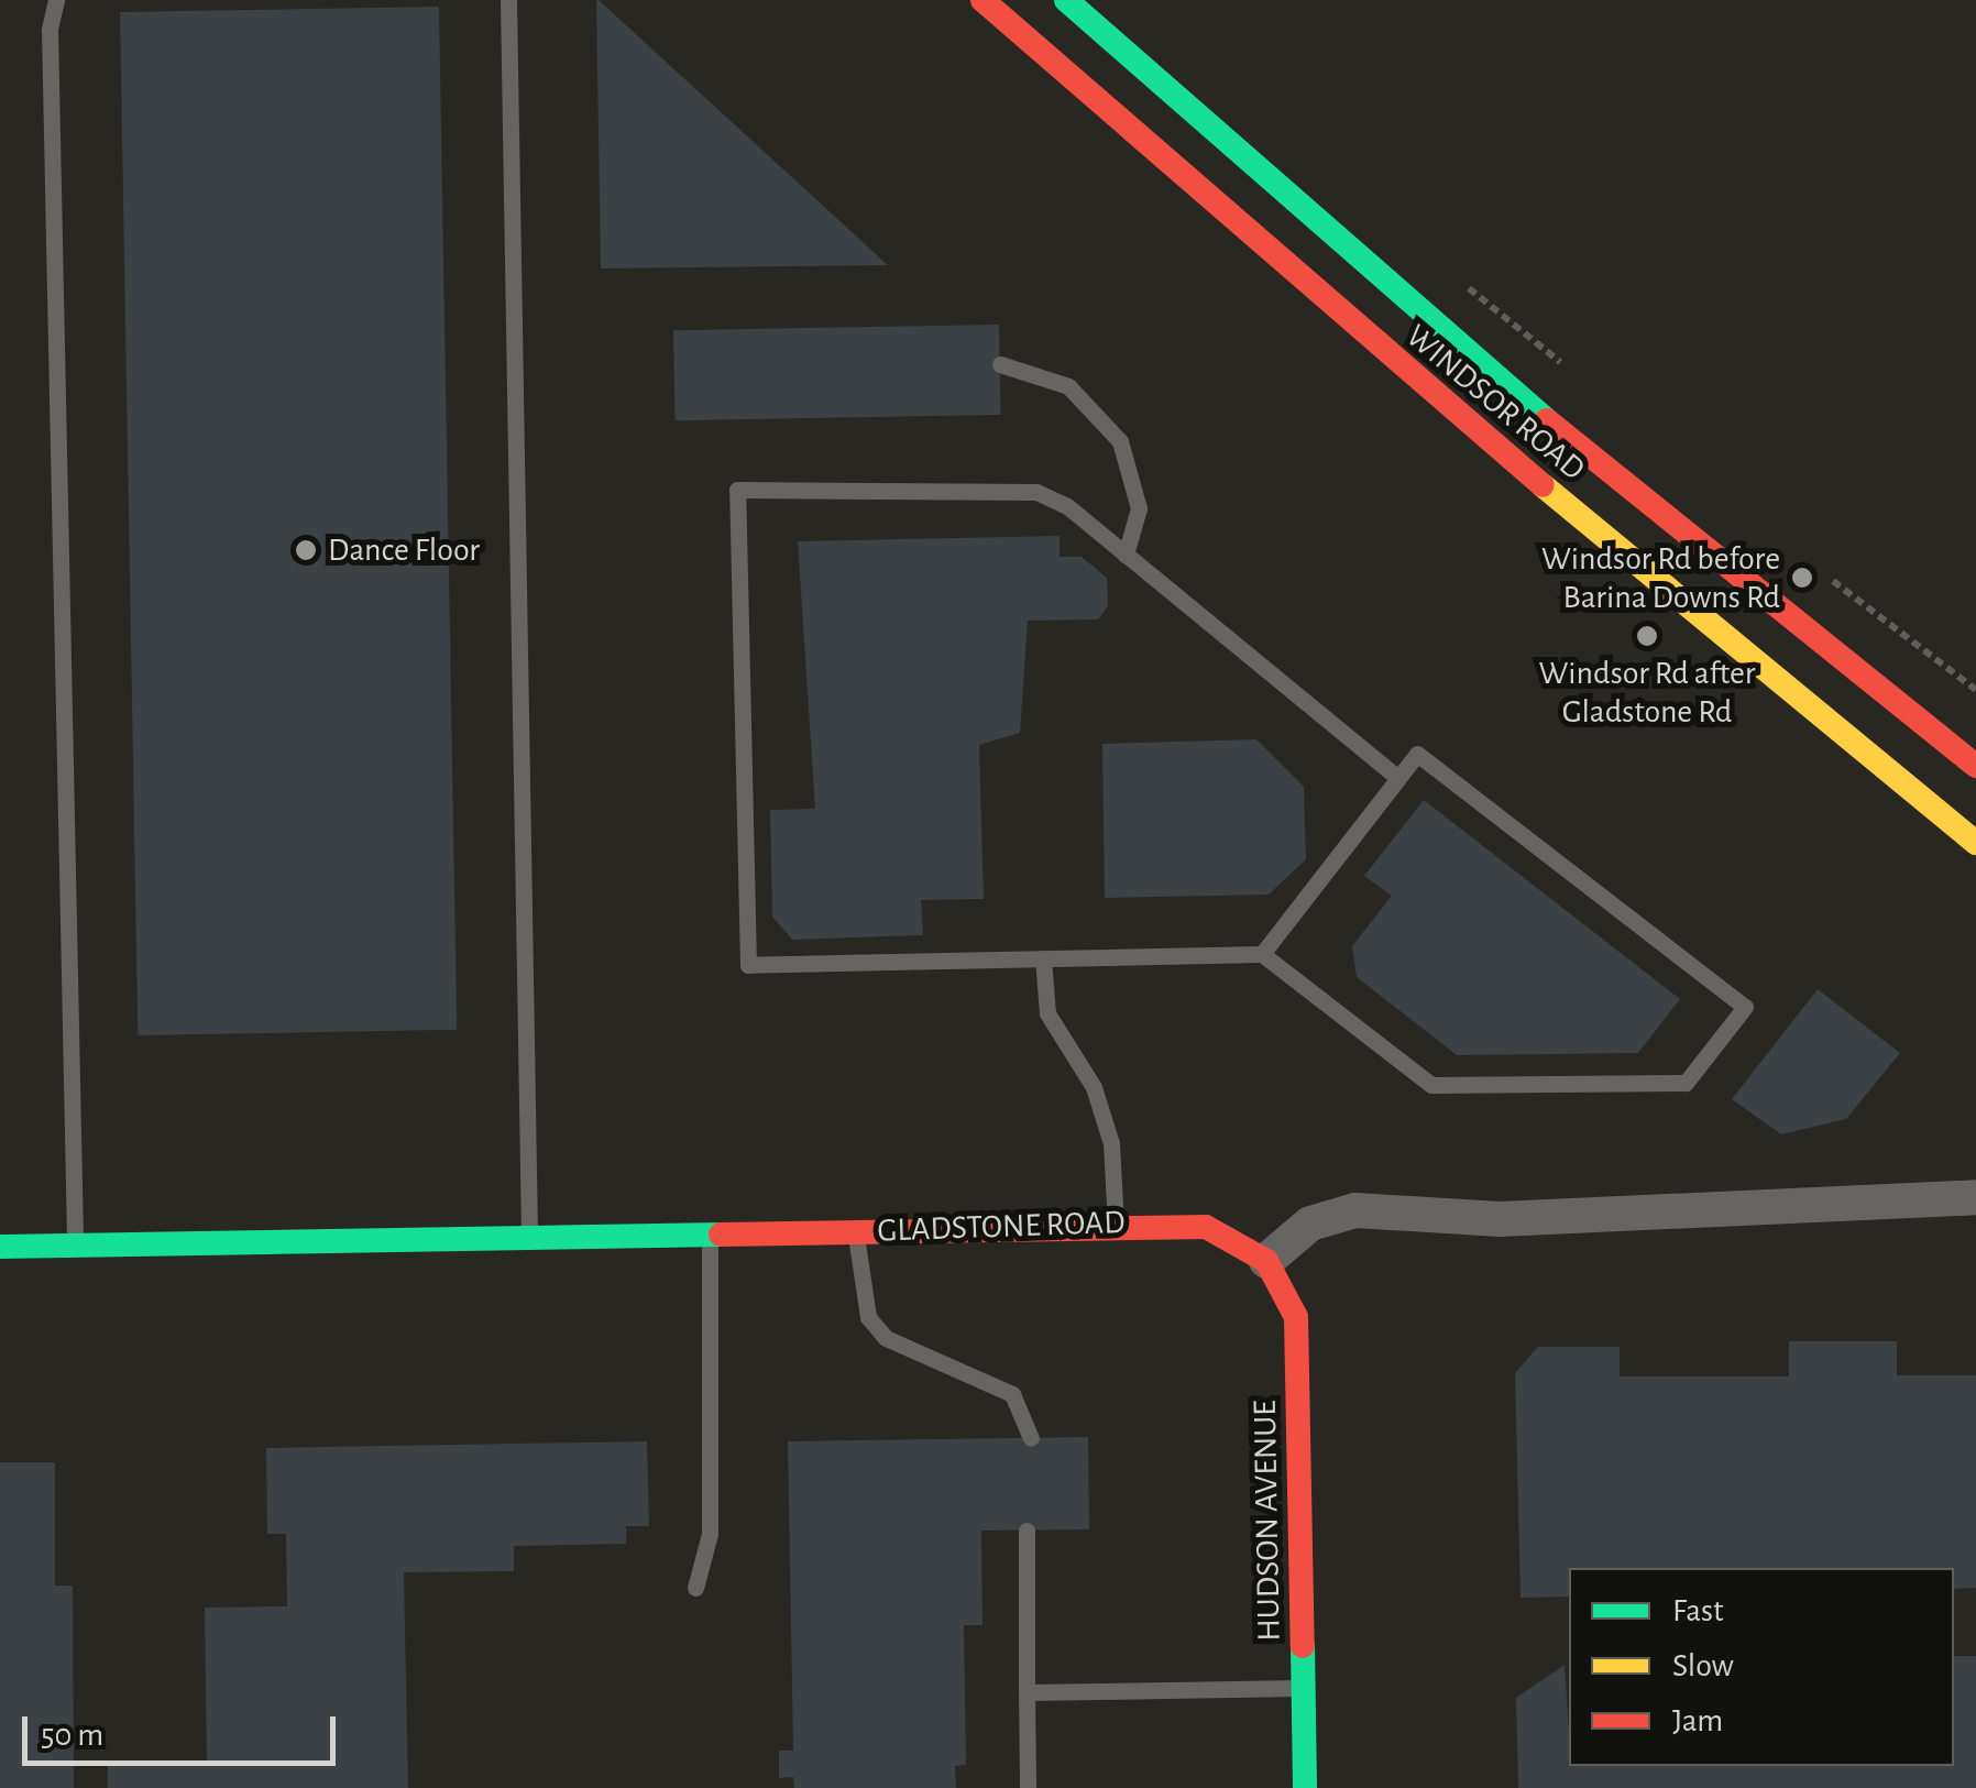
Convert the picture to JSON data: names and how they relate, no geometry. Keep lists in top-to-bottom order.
{
  "streets": {
    "main road": ["WINDSOR ROAD", "GLADSTONE ROAD", "HUDSON AVENUE"]
  },
  "crossings": [
    ["GLADSTONE ROAD", "HUDSON AVENUE"]
  ],
  "places": ["Dance Floor", "Windsor Rd before Barina Downs Rd", "Windsor Rd after Gladstone Rd"],
  "legend": ["Fast", "Slow", "Jam"],
  "scale_bar": "50 m"
}
